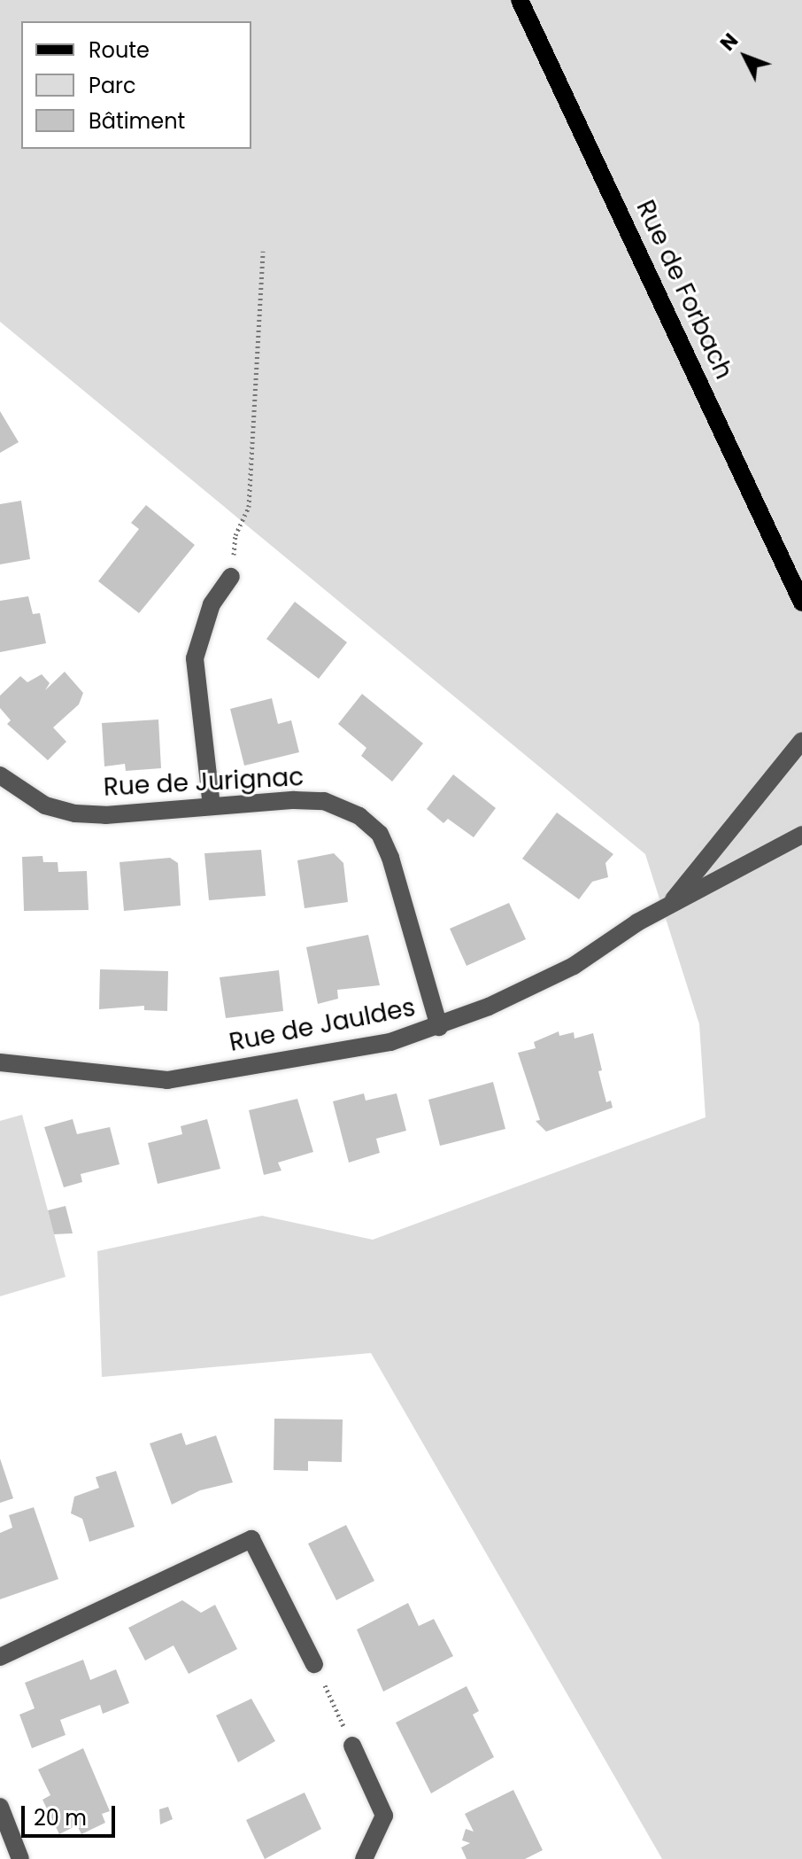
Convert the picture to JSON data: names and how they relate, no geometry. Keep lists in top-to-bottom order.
{
  "streets": {
    "main road": ["Rue de Forbach"],
    "street": ["Rue de Jurignac", "Rue de Jauldes"]
  },
  "crossings": [
    ["Rue de Jurignac", "Rue de Jauldes"]
  ],
  "legend": ["Route", "Parc", "Bâtiment"],
  "scale_bar": "20 m",
  "north": "top left"
}
